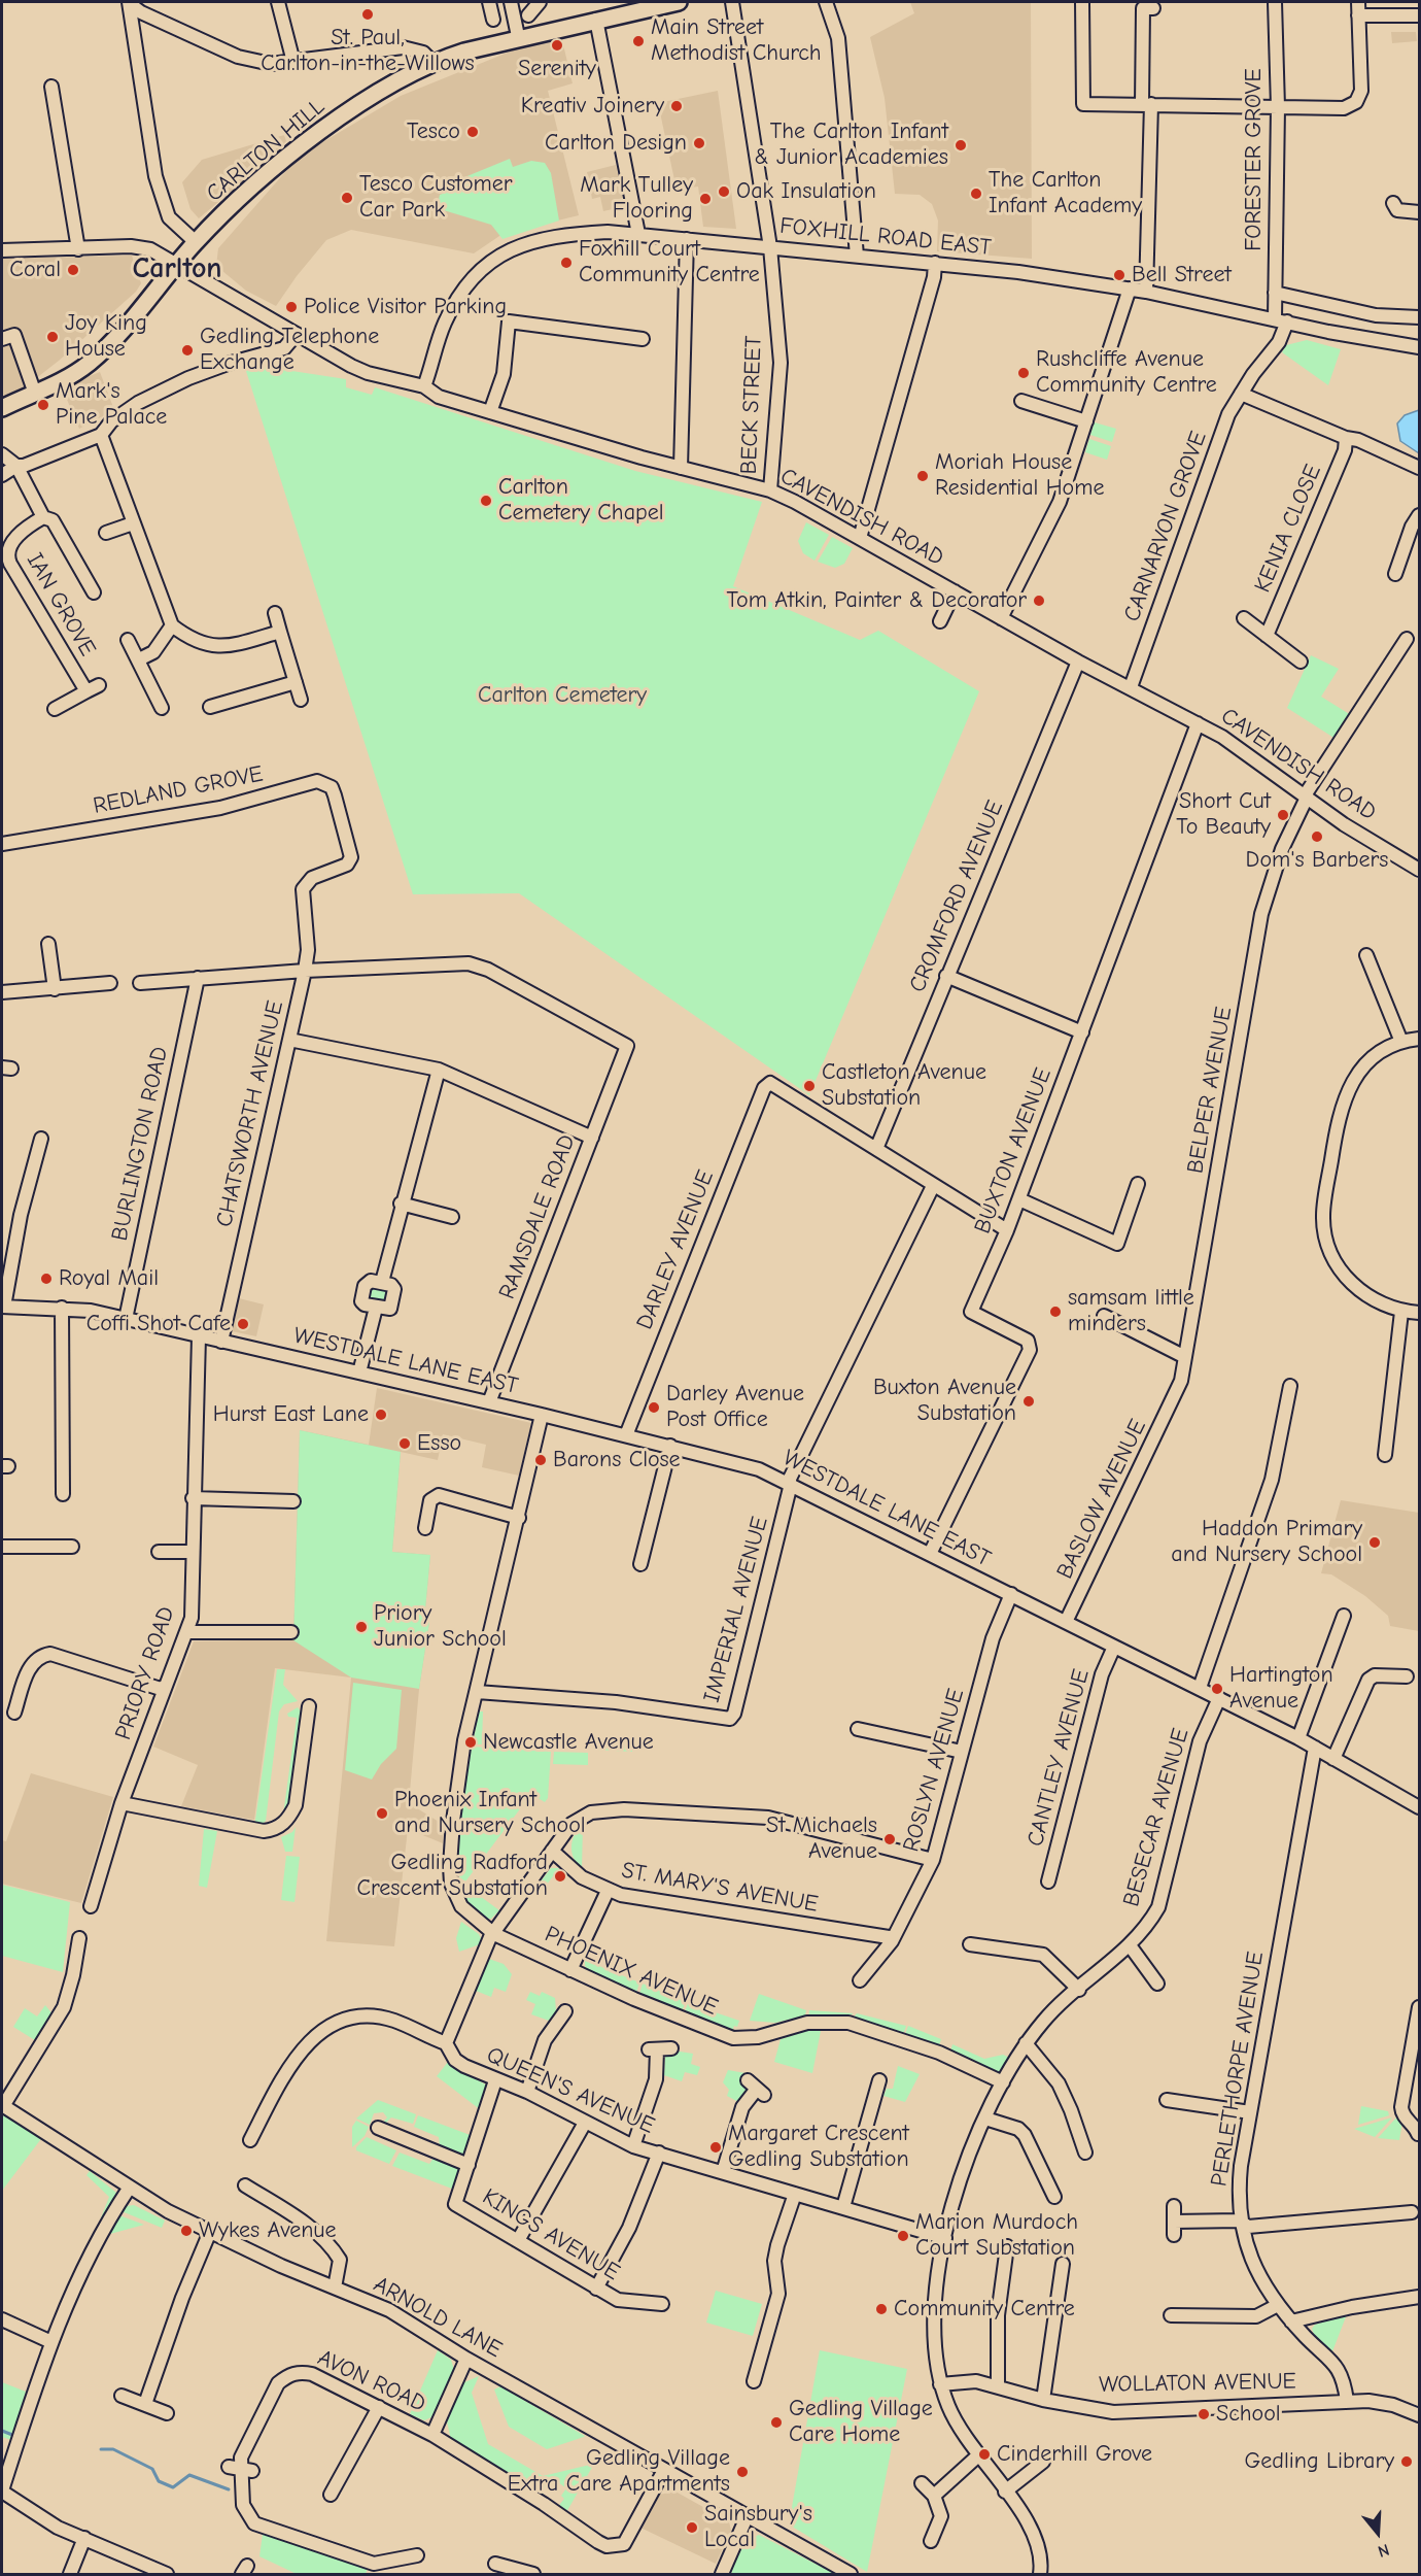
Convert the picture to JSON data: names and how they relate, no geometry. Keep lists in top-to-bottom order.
{
  "streets": {
    "main road": ["CARLTON HILL"],
    "street": [
      "FORESTER GROVE",
      "FOXHILL ROAD EAST",
      "BECK STREET",
      "CAVENDISH ROAD",
      "CARNARVON GROVE",
      "KENIA CLOSE",
      "IAN GROVE",
      "REDLAND GROVE",
      "CROMFORD AVENUE",
      "BELPER AVENUE",
      "CHATSWORTH AVENUE",
      "BURLINGTON ROAD",
      "BUXTON AVENUE",
      "RAMSDALE ROAD",
      "DARLEY AVENUE",
      "WESTDALE LANE EAST",
      "BASLOW AVENUE",
      "IMPERIAL AVENUE",
      "PRIORY ROAD",
      "CANTLEY AVENUE",
      "ROSLYN AVENUE",
      "BESECAR AVENUE",
      "ST. MARY'S AVENUE",
      "PHOENIX AVENUE",
      "PERLETHORPE AVENUE",
      "QUEEN'S AVENUE",
      "KINGS AVENUE",
      "ARNOLD LANE",
      "AVON ROAD",
      "WOLLATON AVENUE"
    ]
  },
  "crossings": [
    ["CARLTON HILL", "CAVENDISH ROAD"],
    ["FORESTER GROVE", "FOXHILL ROAD EAST"],
    ["FORESTER GROVE", "CARNARVON GROVE"],
    ["FOXHILL ROAD EAST", "BECK STREET"],
    ["FOXHILL ROAD EAST", "CAVENDISH ROAD"],
    ["FOXHILL ROAD EAST", "CARNARVON GROVE"],
    ["BECK STREET", "CAVENDISH ROAD"],
    ["CAVENDISH ROAD", "CARNARVON GROVE"],
    ["CAVENDISH ROAD", "CROMFORD AVENUE"],
    ["CAVENDISH ROAD", "BELPER AVENUE"],
    ["CAVENDISH ROAD", "BUXTON AVENUE"],
    ["REDLAND GROVE", "CHATSWORTH AVENUE"],
    ["CROMFORD AVENUE", "DARLEY AVENUE"],
    ["BELPER AVENUE", "BASLOW AVENUE"],
    ["CHATSWORTH AVENUE", "RAMSDALE ROAD"],
    ["CHATSWORTH AVENUE", "WESTDALE LANE EAST"],
    ["BURLINGTON ROAD", "WESTDALE LANE EAST"],
    ["BUXTON AVENUE", "WESTDALE LANE EAST"],
    ["RAMSDALE ROAD", "WESTDALE LANE EAST"],
    ["DARLEY AVENUE", "WESTDALE LANE EAST"],
    ["WESTDALE LANE EAST", "BASLOW AVENUE"],
    ["WESTDALE LANE EAST", "IMPERIAL AVENUE"],
    ["WESTDALE LANE EAST", "PRIORY ROAD"],
    ["WESTDALE LANE EAST", "CANTLEY AVENUE"],
    ["WESTDALE LANE EAST", "ROSLYN AVENUE"],
    ["WESTDALE LANE EAST", "BESECAR AVENUE"],
    ["WESTDALE LANE EAST", "PHOENIX AVENUE"],
    ["WESTDALE LANE EAST", "PERLETHORPE AVENUE"],
    ["IMPERIAL AVENUE", "PHOENIX AVENUE"],
    ["ROSLYN AVENUE", "ST. MARY'S AVENUE"],
    ["BESECAR AVENUE", "PHOENIX AVENUE"],
    ["BESECAR AVENUE", "QUEEN'S AVENUE"],
    ["BESECAR AVENUE", "WOLLATON AVENUE"],
    ["PERLETHORPE AVENUE", "WOLLATON AVENUE"],
    ["ARNOLD LANE", "AVON ROAD"]
  ],
  "districts": ["Carlton"],
  "parks": ["Carlton Cemetery"],
  "places": [
    "St. Paul, Carlton-in-the-Willows",
    "Main Street Methodist Church",
    "Serenity",
    "Kreativ Joinery",
    "Tesco",
    "Carlton Design",
    "The Carlton Infant & Junior Academies",
    "Oak Insulation",
    "The Carlton Infant Academy",
    "Tesco Customer Car Park",
    "Mark Tulley Flooring",
    "Foxhill Court Community Centre",
    "Coral",
    "Bell Street",
    "Police Visitor Parking",
    "Joy King House",
    "Gedling Telephone Exchange",
    "Rushcliffe Avenue Community Centre",
    "Mark's Pine Palace",
    "Moriah House Residential Home",
    "Carlton Cemetery Chapel",
    "Tom Atkin, Painter & Decorator",
    "Short Cut To Beauty",
    "Dom's Barbers",
    "Castleton Avenue Substation",
    "Royal Mail",
    "samsam little minders",
    "Coffi Shot Cafe",
    "Buxton Avenue Substation",
    "Darley Avenue Post Office",
    "Hurst East Lane",
    "Esso",
    "Barons Close",
    "Haddon Primary and Nursery School",
    "Priory Junior School",
    "Hartington Avenue",
    "Newcastle Avenue",
    "Phoenix Infant and Nursery School",
    "St Michaels Avenue",
    "Gedling Radford Crescent Substation",
    "Margaret Crescent Gedling Substation",
    "Wykes Avenue",
    "Marion Murdoch Court Substation",
    "Community Centre",
    "School",
    "Gedling Village Care Home",
    "Cinderhill Grove",
    "Gedling Library",
    "Gedling Village Extra Care Apartments",
    "Sainsbury's Local"
  ],
  "north": "bottom"
}
